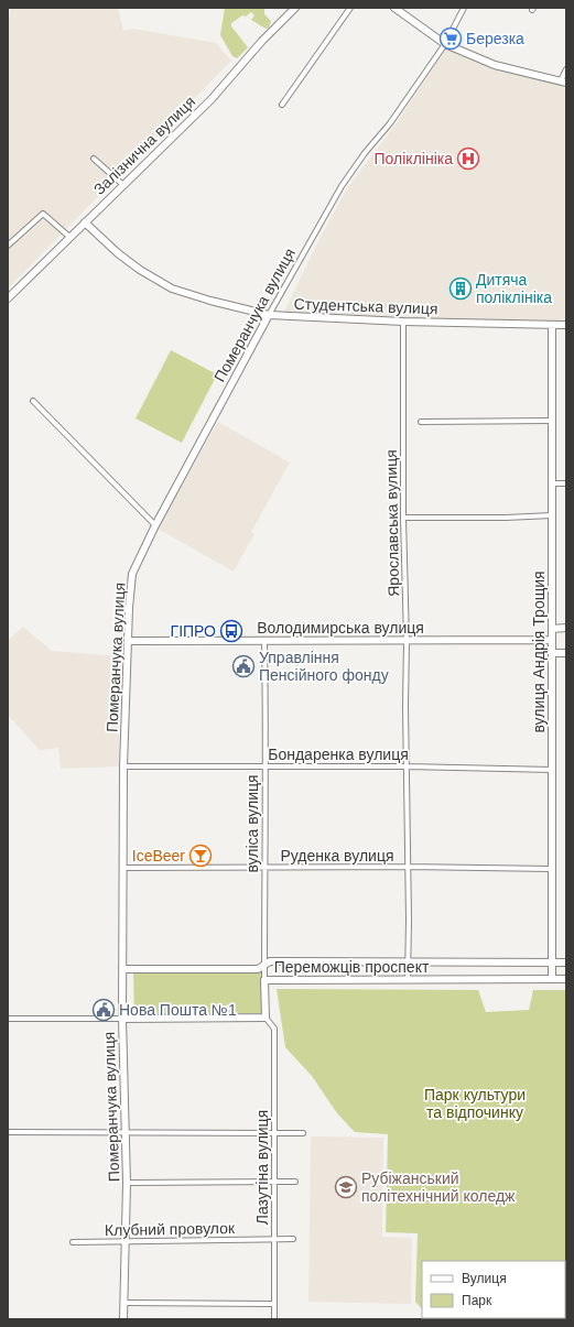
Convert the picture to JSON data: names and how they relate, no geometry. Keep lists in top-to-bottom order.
{
  "streets": {
    "street": [
      "Залізнична вулиця",
      "Студентська вулиця",
      "Померанчука вулиця",
      "Ярославська вулиця",
      "Володимирська вулиця",
      "вулиця Андрія Трощия",
      "Бондаренка вулиця",
      "вуліса вулиця",
      "Руденка вулиця",
      "Переможців проспект",
      "Лазутіна вулиця",
      "Клубний провулок"
    ]
  },
  "crossings": [
    ["Залізнична вулиця", "Студентська вулиця"],
    ["Студентська вулиця", "Померанчука вулиця"],
    ["Студентська вулиця", "Ярославська вулиця"],
    ["Студентська вулиця", "вулиця Андрія Трощия"],
    ["Померанчука вулиця", "Володимирська вулиця"],
    ["Померанчука вулиця", "Бондаренка вулиця"],
    ["Померанчука вулиця", "Руденка вулиця"],
    ["Померанчука вулиця", "Переможців проспект"],
    ["Померанчука вулиця", "Клубний провулок"],
    ["Ярославська вулиця", "Володимирська вулиця"],
    ["Ярославська вулиця", "Бондаренка вулиця"],
    ["Ярославська вулиця", "Руденка вулиця"],
    ["Ярославська вулиця", "Переможців проспект"],
    ["Володимирська вулиця", "вулиця Андрія Трощия"],
    ["Володимирська вулиця", "вуліса вулиця"],
    ["вулиця Андрія Трощия", "Бондаренка вулиця"],
    ["вулиця Андрія Трощия", "Руденка вулиця"],
    ["вулиця Андрія Трощия", "Переможців проспект"],
    ["Бондаренка вулиця", "вуліса вулиця"],
    ["вуліса вулиця", "Руденка вулиця"],
    ["вуліса вулиця", "Переможців проспект"],
    ["Переможців проспект", "Лазутіна вулиця"],
    ["Лазутіна вулиця", "Клубний провулок"]
  ],
  "parks": ["Парк культури та відпочинку"],
  "places": {
    "supermarket": ["Березка"],
    "hospital": ["Поліклініка"],
    "building": ["Дитяча поліклініка"],
    "bus stop": ["ГІПРО"],
    "public building": ["Управління Пенсійного фонду", "Нова Пошта №1"],
    "bar": ["IceBeer"],
    "school or university": ["Рубіжанський політехнічний коледж"]
  },
  "legend": ["Вулиця", "Парк"]
}
